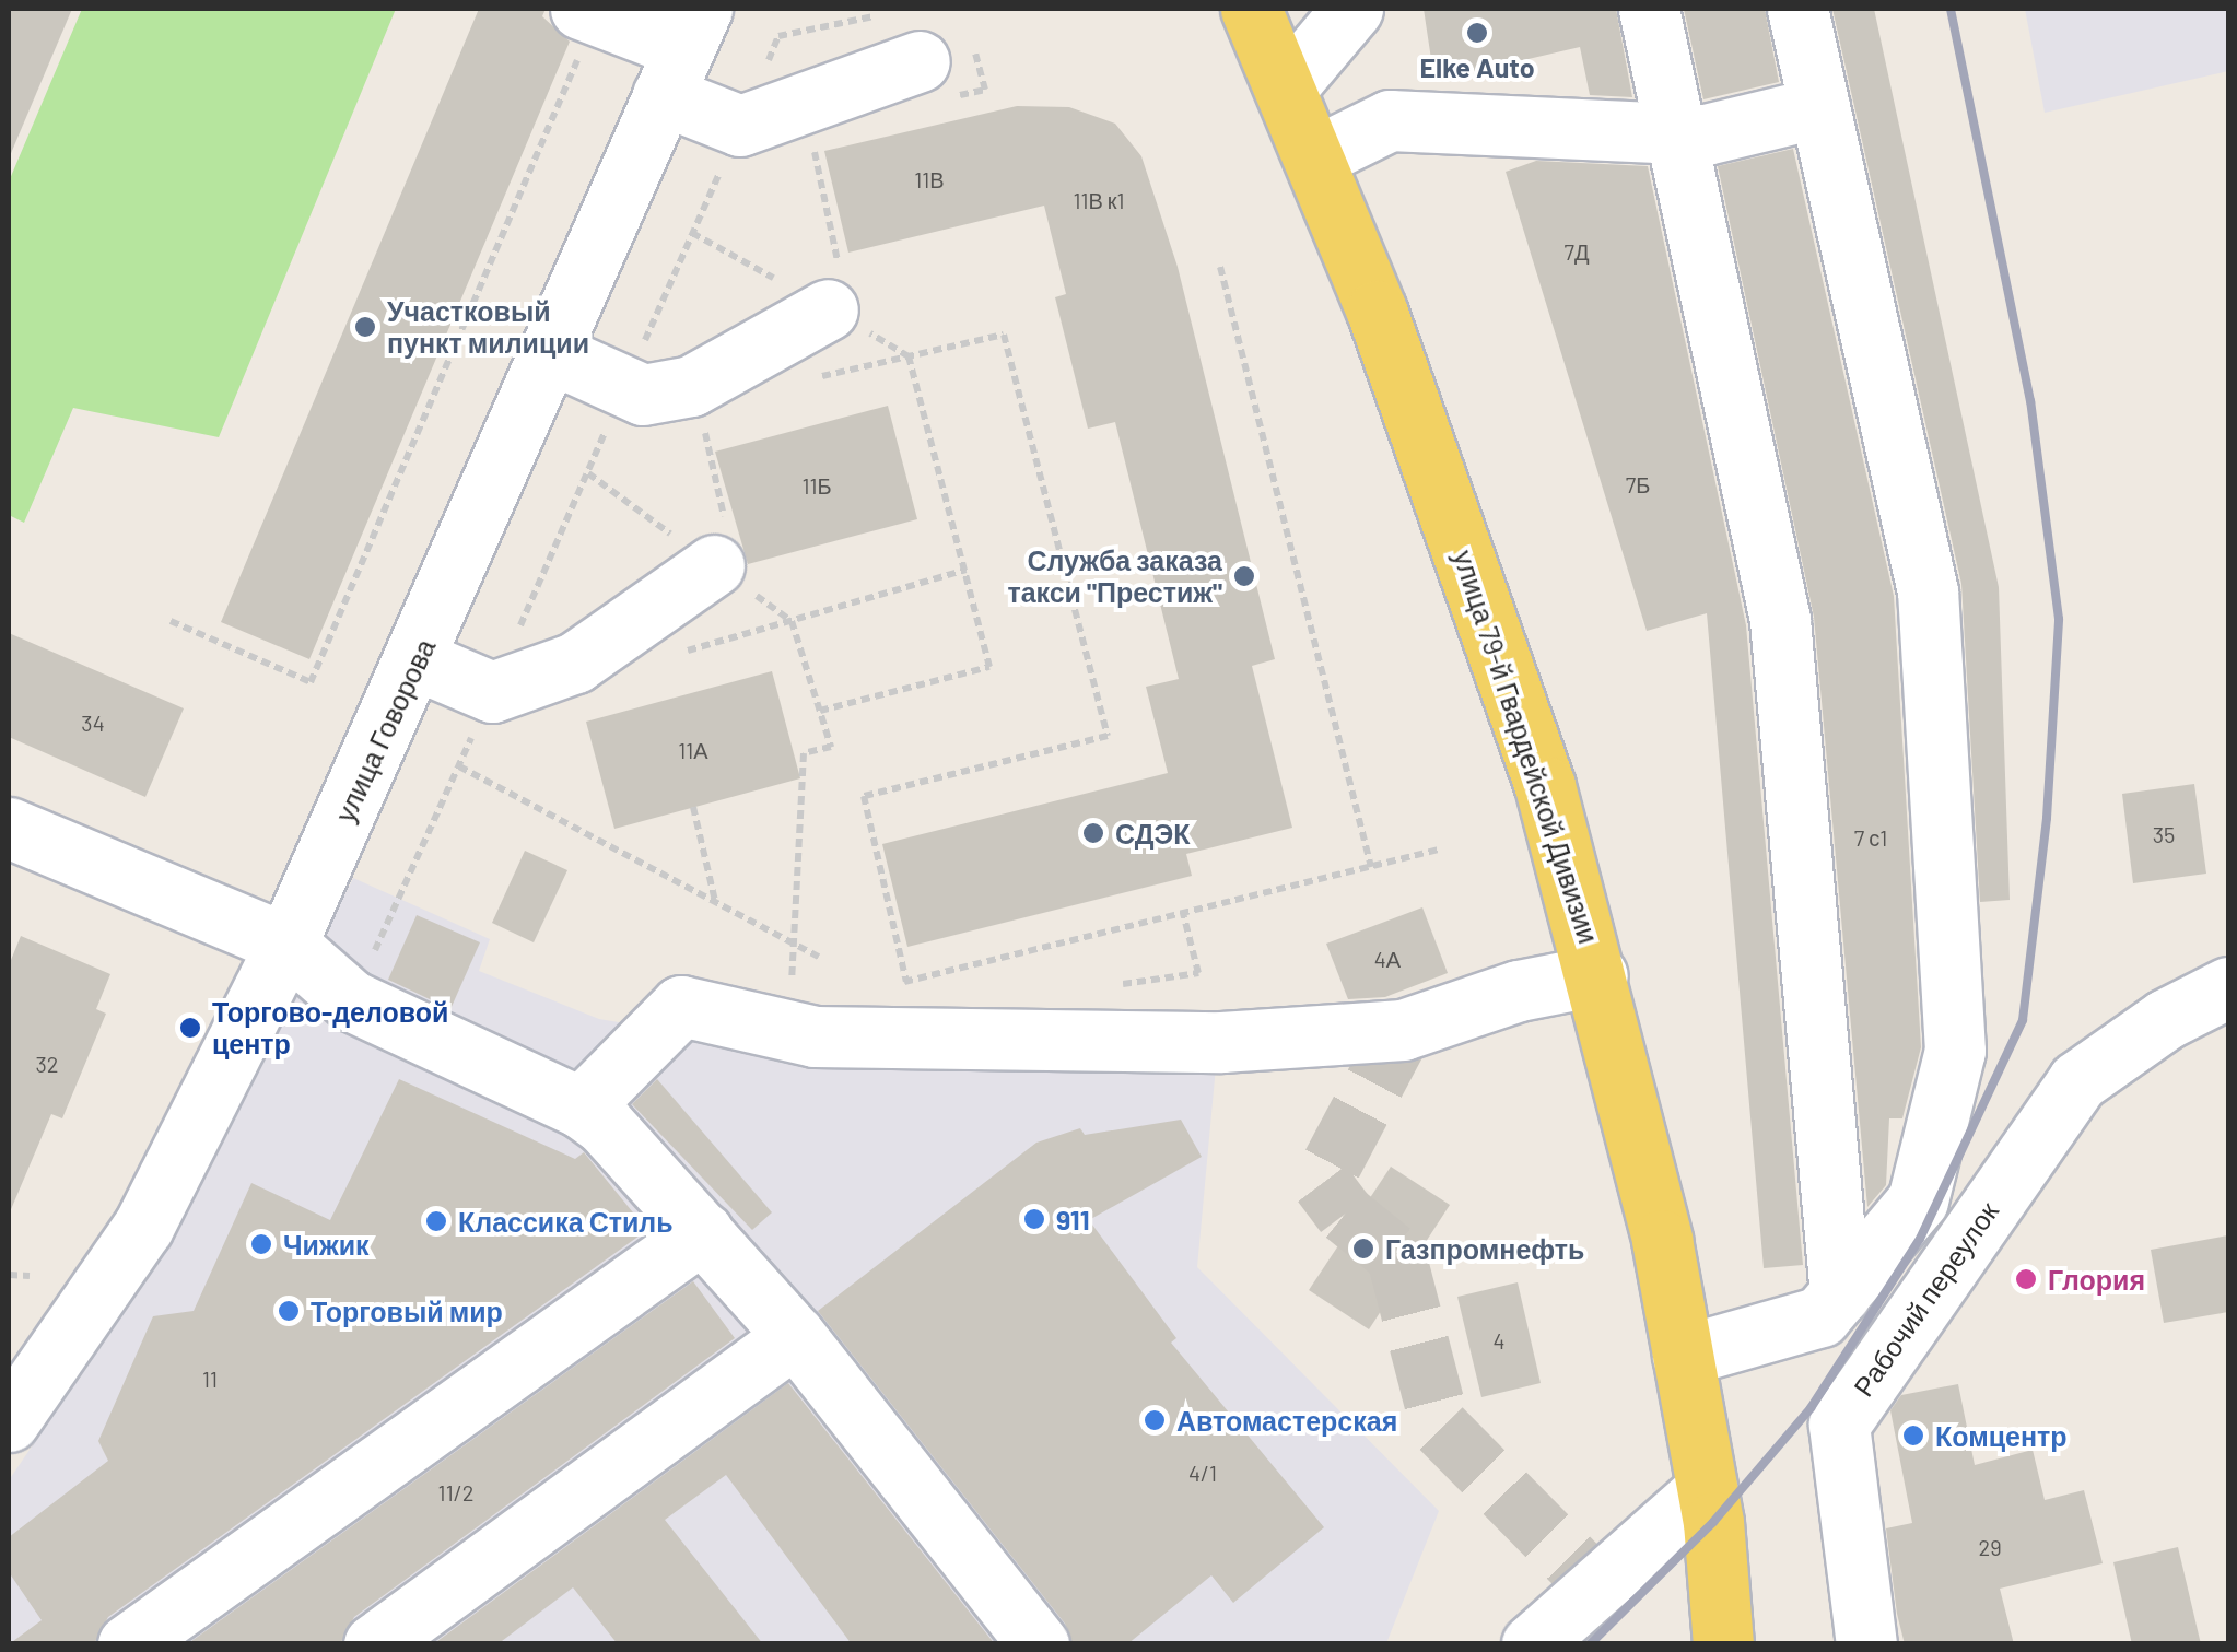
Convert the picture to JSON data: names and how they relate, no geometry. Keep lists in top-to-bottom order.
{
  "streets": {
    "main road": ["улица 79-й Гвардейской Дивизии"],
    "street": ["улица Говорова", "Рабочий переулок"]
  },
  "places": [
    "Elke Auto",
    "Участковый пункт милиции",
    "Служба заказа такси \"Престиж\"",
    "СДЭК",
    "Торгово-деловой центр",
    "911",
    "Классика Стиль",
    "Чижик",
    "Газпромнефть",
    "Глория",
    "Торговый мир",
    "Автомастерская",
    "Комцентр"
  ],
  "house_numbers": [
    "11В",
    "11В к1",
    "7Д",
    "7Б",
    "11Б",
    "34",
    "11А",
    "35",
    "7 с1",
    "4А",
    "32",
    "4",
    "11",
    "4/1",
    "11/2",
    "29"
  ]
}
